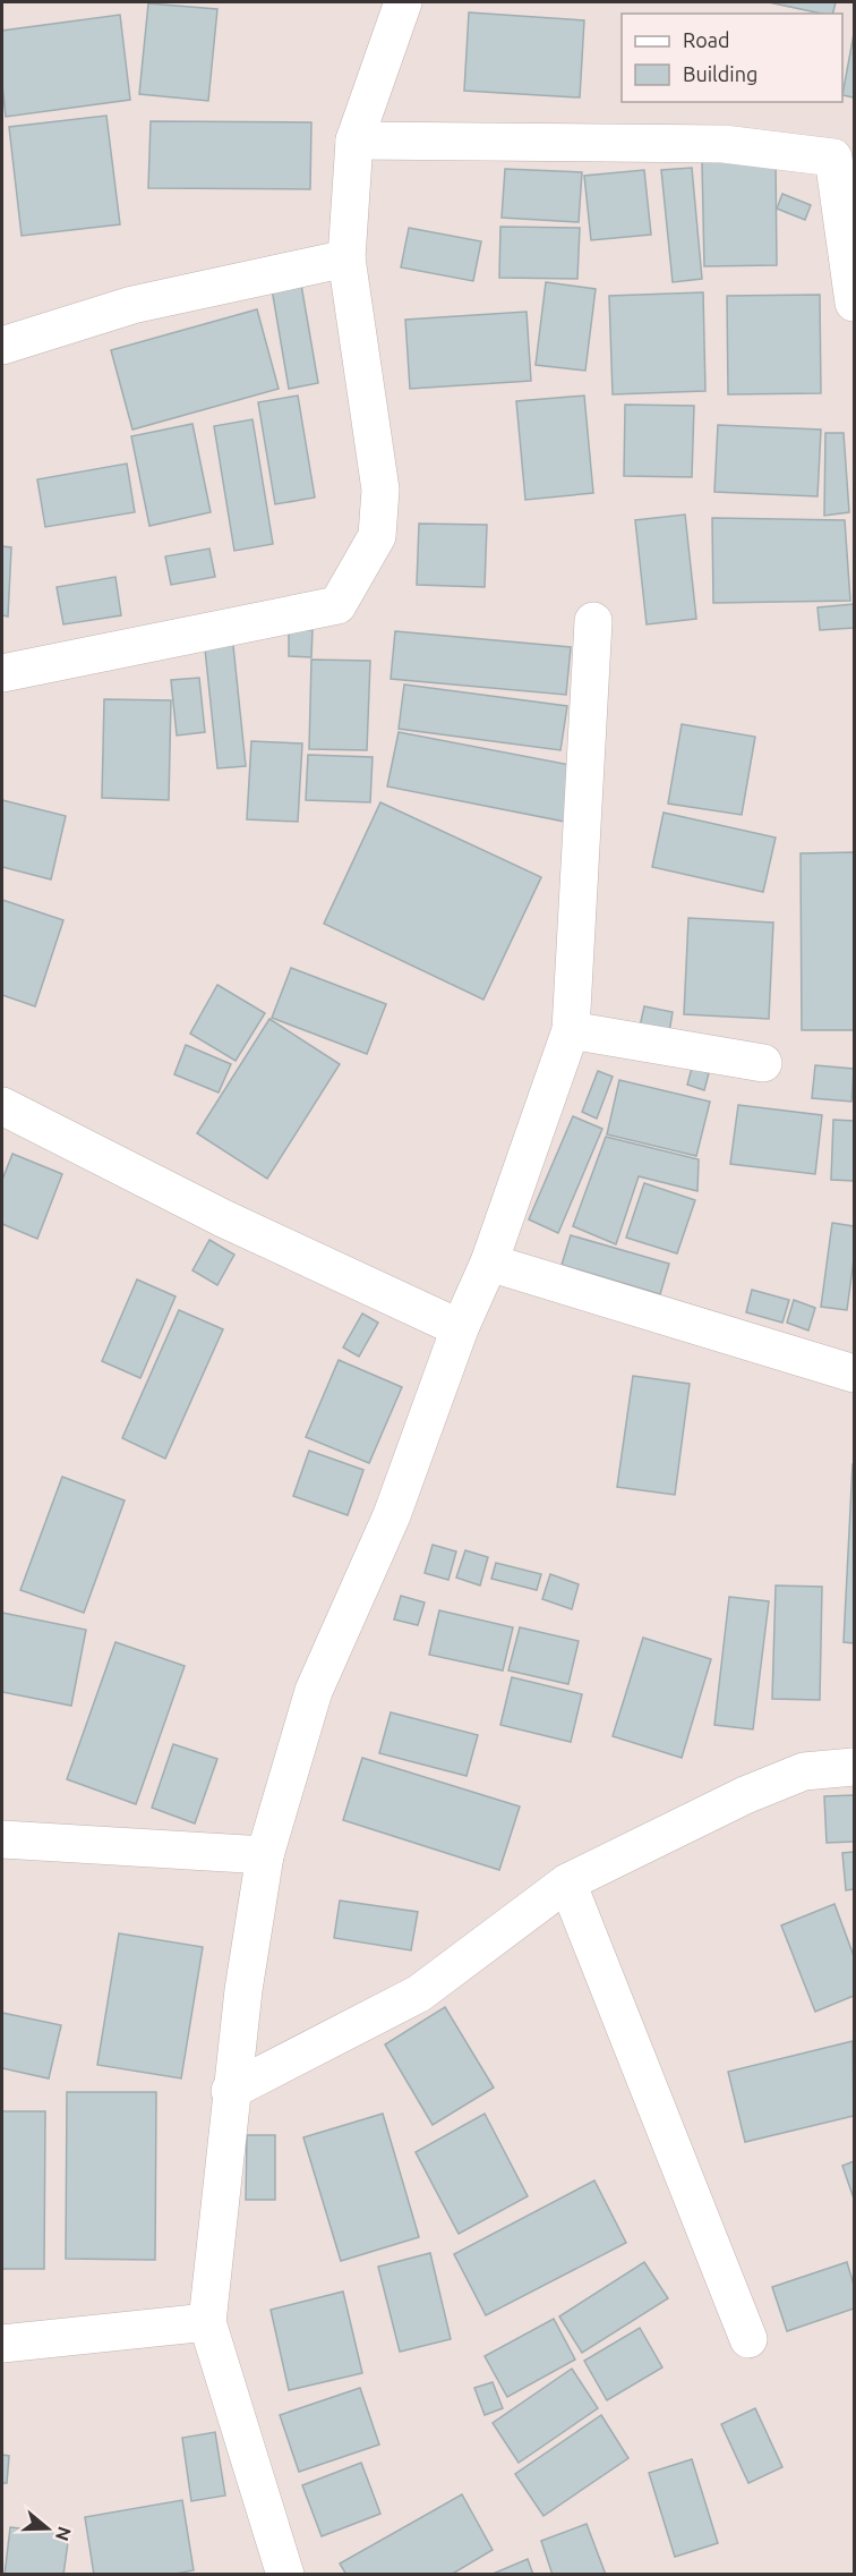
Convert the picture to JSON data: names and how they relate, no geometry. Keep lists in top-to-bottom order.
{
  "legend": ["Road", "Building"],
  "north": "right"
}
